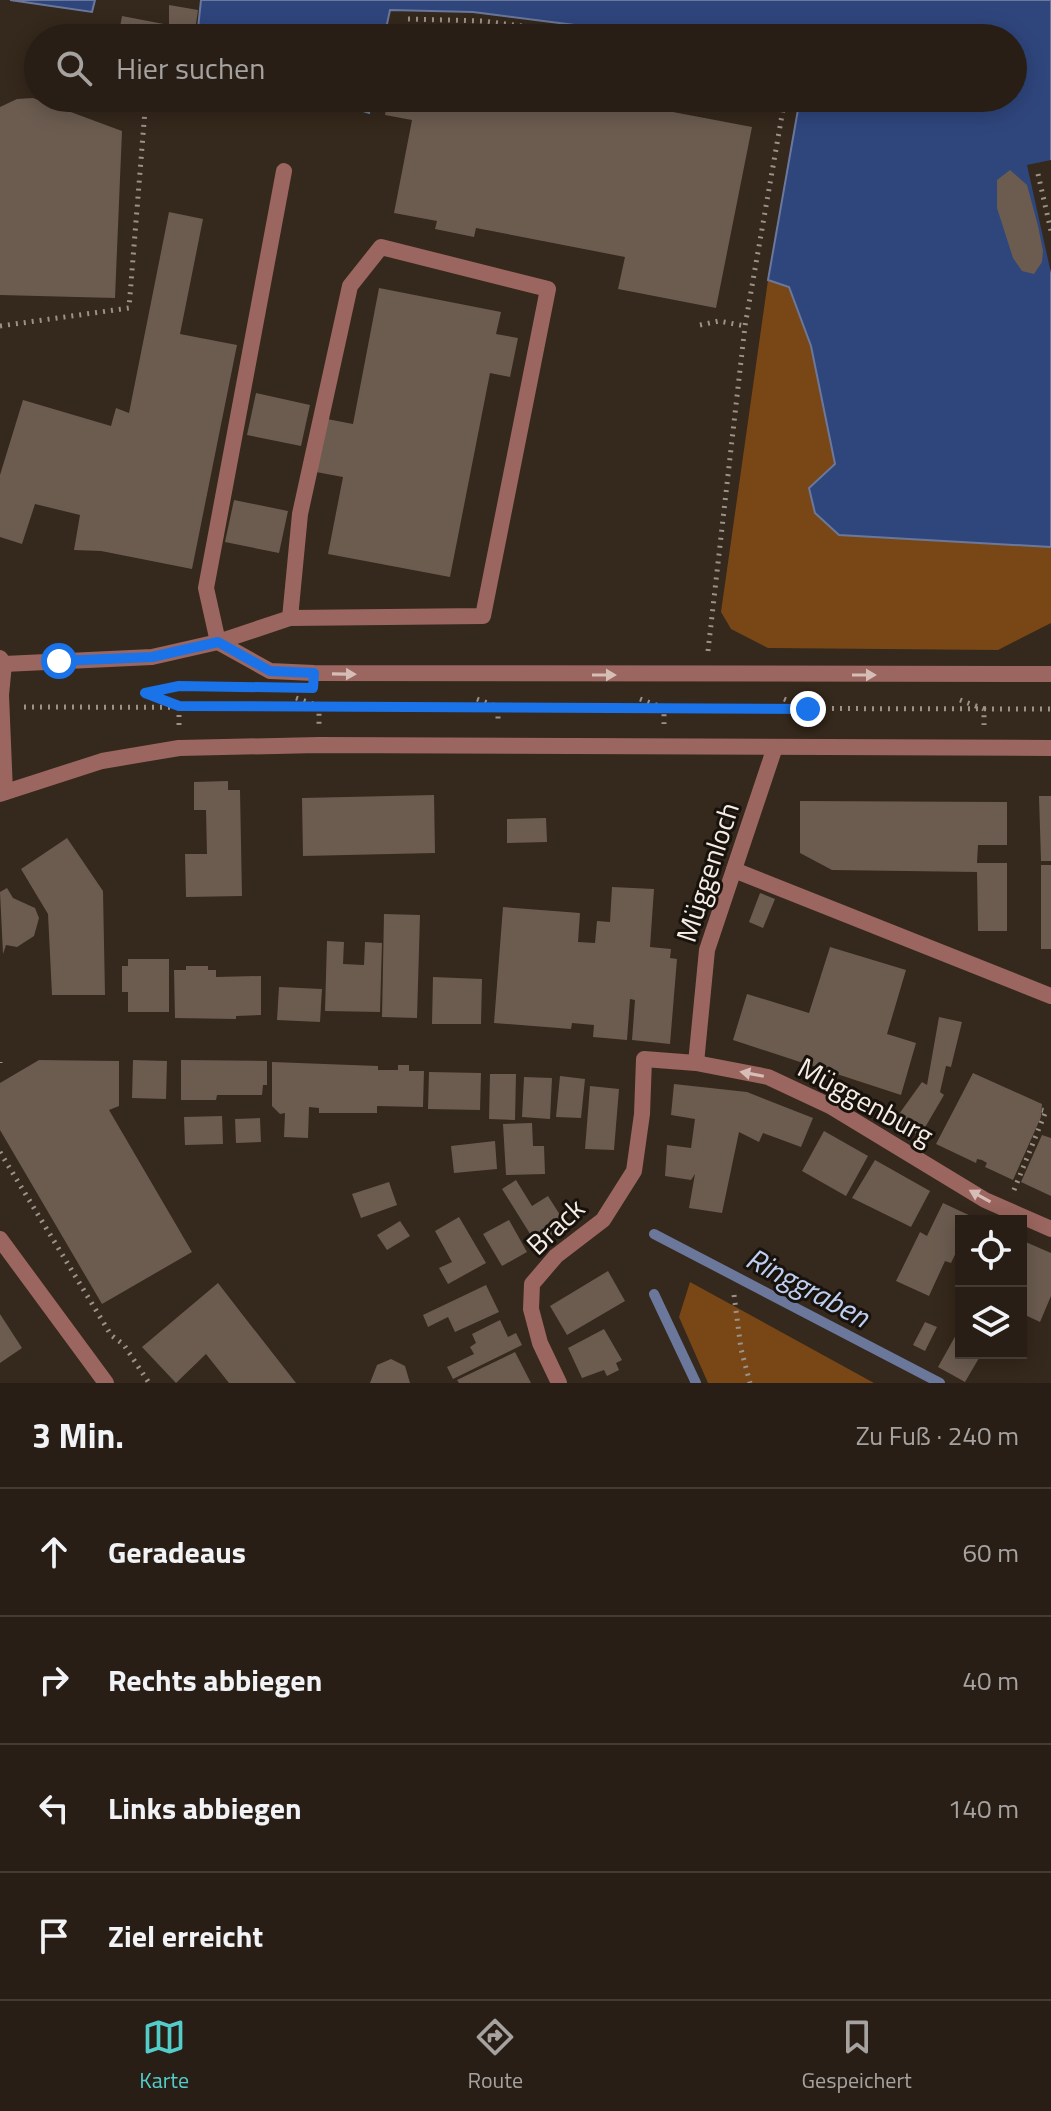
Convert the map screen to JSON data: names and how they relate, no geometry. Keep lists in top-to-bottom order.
{
  "streets": {
    "street": ["Müggenloch", "Müggenburg", "Brack"]
  },
  "crossings": [
    ["Müggenloch", "Müggenburg"],
    ["Müggenburg", "Brack"]
  ],
  "one_way": ["Müggenburg"],
  "water": ["Ringgraben"],
  "page": {
    "search": "Hier suchen",
    "heading": ["3 Min.", "Zu Fuß · 240 m"],
    "list": [
      ["Geradeaus", "60 m"],
      ["Rechts abbiegen", "40 m"],
      ["Links abbiegen", "140 m"],
      "Ziel erreicht"
    ],
    "nav": ["Karte", "Route", "Gespeichert"]
  }
}
